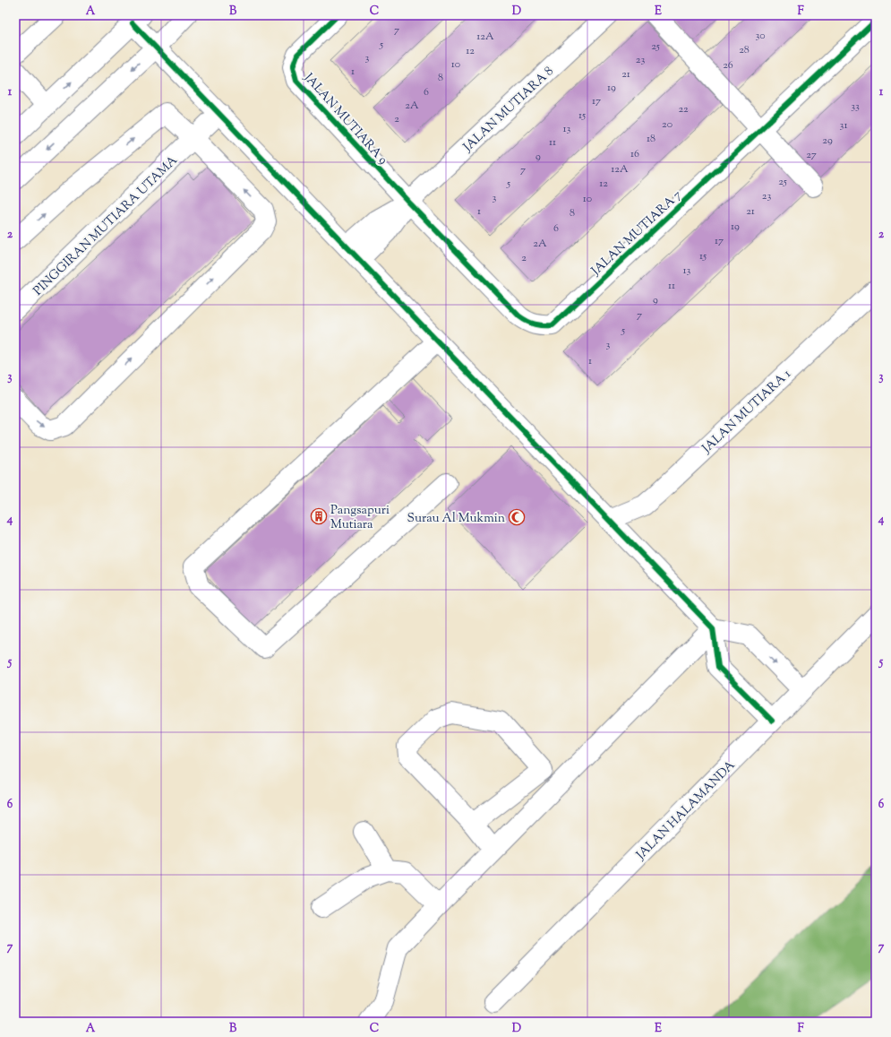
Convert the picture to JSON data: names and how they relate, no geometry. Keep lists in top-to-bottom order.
{
  "streets": {
    "street": [
      "JALAN MUTIARA 8",
      "JALAN MUTIARA 9",
      "PINGGIRAN MUTIARA UTAMA",
      "JALAN MUTIARA 7",
      "JALAN MUTIARA 1",
      "JALAN HALAMANDA"
    ]
  },
  "crossings": [
    ["JALAN MUTIARA 8", "JALAN MUTIARA 9"],
    ["JALAN MUTIARA 8", "JALAN MUTIARA 7"],
    ["JALAN MUTIARA 9", "JALAN MUTIARA 7"]
  ],
  "places": {
    "building": ["Pangsapuri Mutiara"],
    "mosque": ["Surau Al Mukmin"]
  },
  "house_numbers": [
    "7",
    "30",
    "12A",
    "5",
    "25",
    "28",
    "12",
    "3",
    "23",
    "10",
    "26",
    "1",
    "21",
    "8",
    "19",
    "6",
    "17",
    "2A",
    "33",
    "22",
    "15",
    "2",
    "20",
    "31",
    "13",
    "18",
    "29",
    "11",
    "16",
    "27",
    "9",
    "12A",
    "7",
    "25",
    "5",
    "12",
    "23",
    "3",
    "10",
    "1",
    "21",
    "8",
    "19",
    "6",
    "17",
    "2A",
    "15",
    "2",
    "13",
    "11",
    "9",
    "7",
    "5",
    "3",
    "1"
  ],
  "grid": {
    "columns": [
      "A",
      "B",
      "C",
      "D",
      "E",
      "F"
    ],
    "rows": [
      "1",
      "2",
      "3",
      "4",
      "5",
      "6",
      "7"
    ]
  }
}
